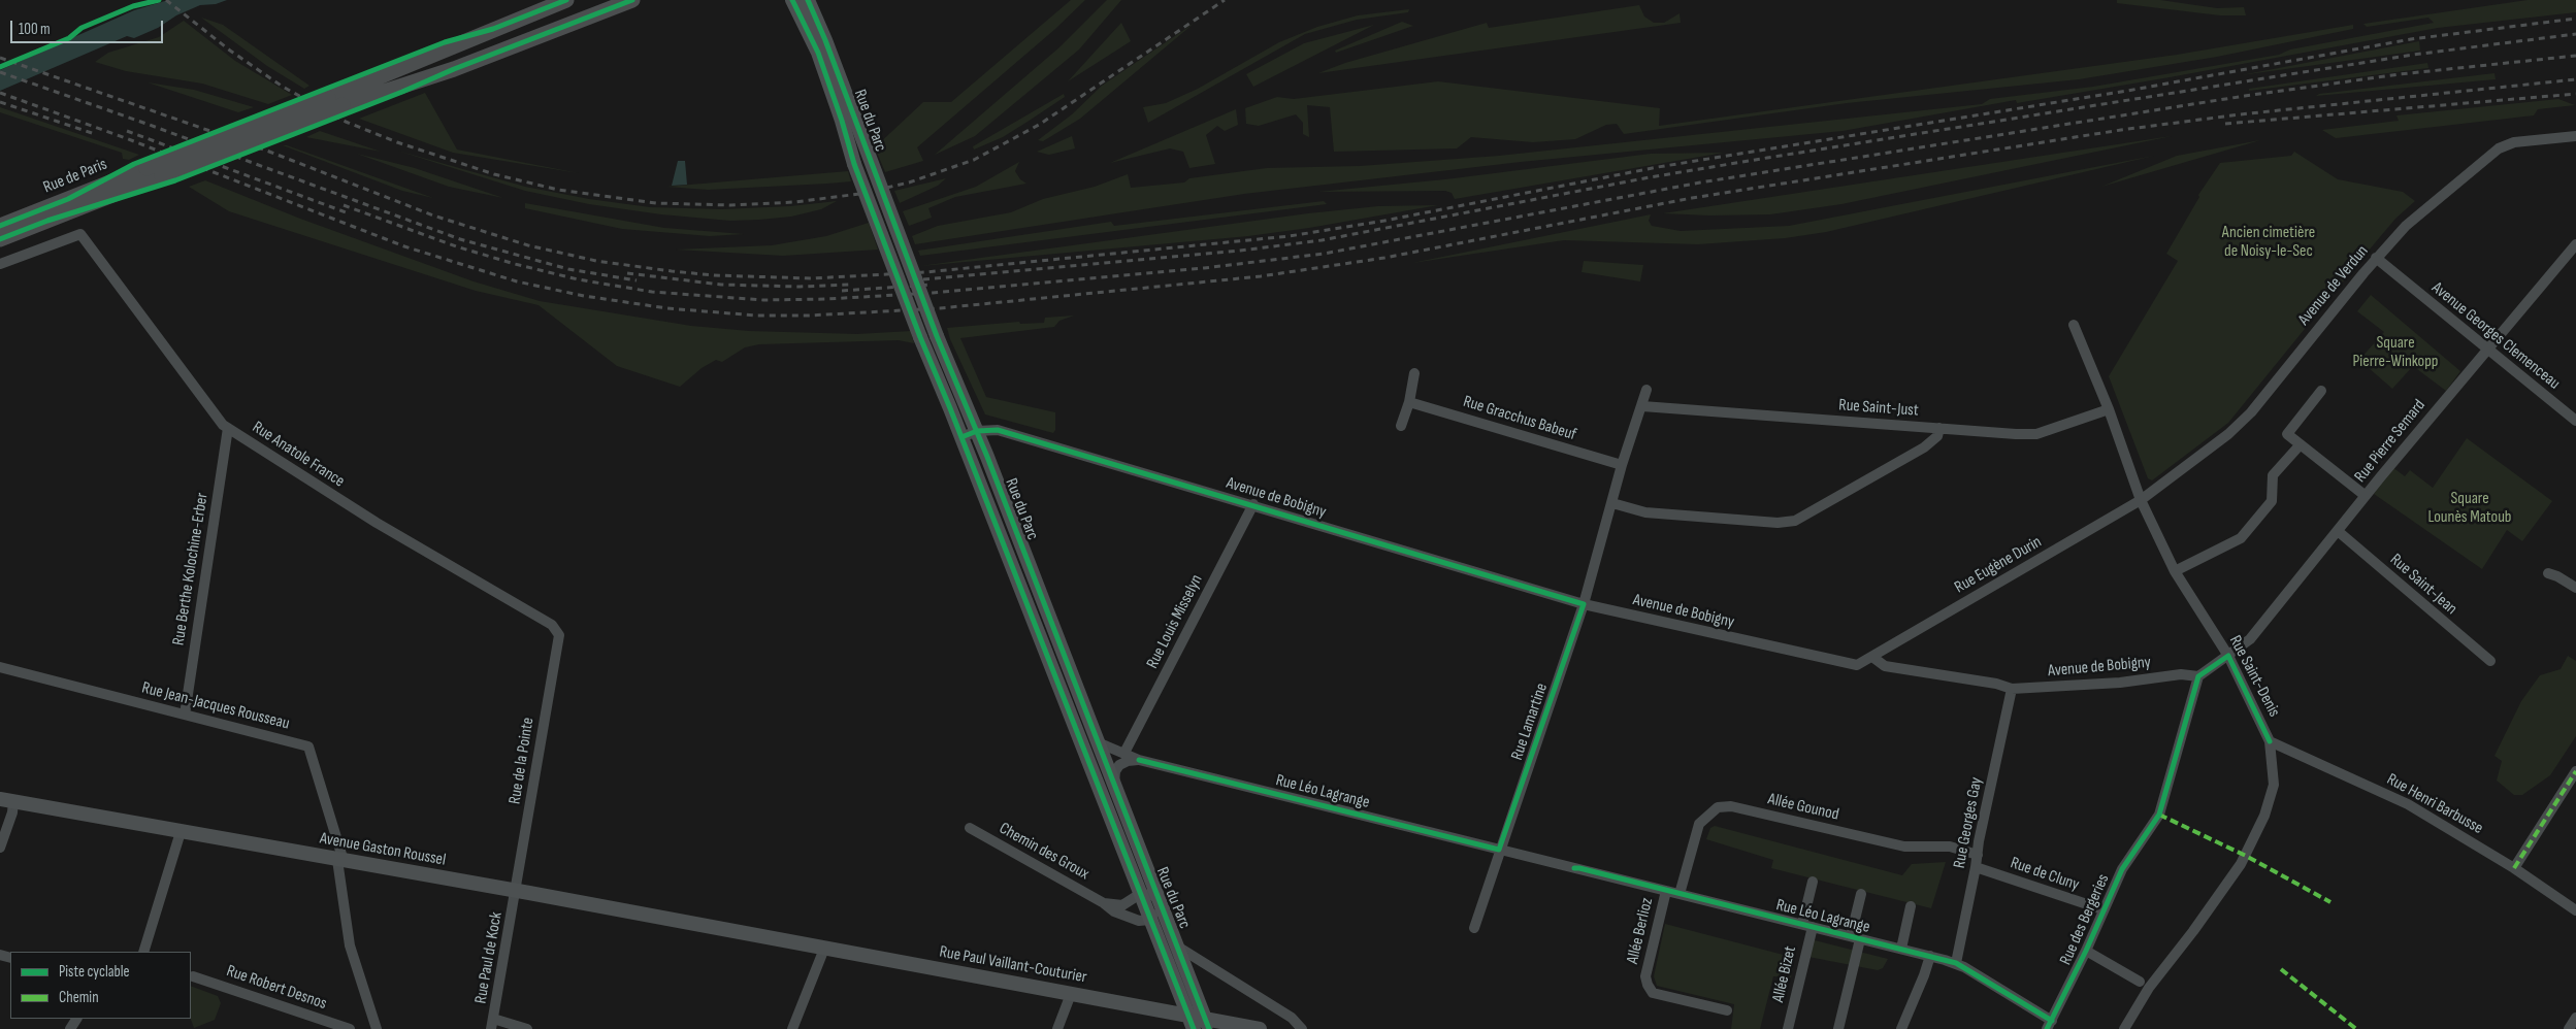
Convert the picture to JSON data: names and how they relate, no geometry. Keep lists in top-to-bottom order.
{
  "streets": {
    "main road": [
      "Rue du Parc",
      "Rue de Paris",
      "Avenue Gaston Roussel",
      "Rue Paul Vaillant-Couturier"
    ],
    "street": [
      "Avenue de Verdun",
      "Avenue Georges Clemenceau",
      "Rue Saint-Just",
      "Rue Gracchus Babeuf",
      "Rue Pierre Semard",
      "Rue Anatole France",
      "Avenue de Bobigny",
      "Rue Eugène Durin",
      "Rue Berthe Kolochine-Erber",
      "Rue Saint-Jean",
      "Rue Louis Misselyn",
      "Rue Saint-Denis",
      "Rue Jean-Jacques Rousseau",
      "Rue Lamartine",
      "Rue de la Pointe",
      "Rue Léo Lagrange",
      "Rue Henri Barbusse",
      "Allée Gounod",
      "Rue Georges Gay",
      "Chemin des Groux",
      "Rue de Cluny",
      "Rue des Bergeries",
      "Allée Berlioz",
      "Rue Paul de Kock",
      "Allée Bizet",
      "Rue Robert Desnos"
    ]
  },
  "crossings": [
    ["Rue du Parc", "Avenue de Bobigny"],
    ["Rue du Parc", "Rue Léo Lagrange"],
    ["Rue du Parc", "Chemin des Groux"],
    ["Rue du Parc", "Rue Paul Vaillant-Couturier"],
    ["Avenue de Verdun", "Avenue Georges Clemenceau"],
    ["Avenue de Verdun", "Rue Eugène Durin"],
    ["Avenue de Verdun", "Rue Saint-Denis"],
    ["Avenue Georges Clemenceau", "Rue Pierre Semard"],
    ["Rue Saint-Just", "Rue Saint-Denis"],
    ["Rue Pierre Semard", "Avenue de Bobigny"],
    ["Rue Pierre Semard", "Rue Saint-Jean"],
    ["Rue Pierre Semard", "Rue Saint-Denis"],
    ["Rue Pierre Semard", "Rue des Bergeries"],
    ["Rue Anatole France", "Rue Berthe Kolochine-Erber"],
    ["Rue Anatole France", "Rue de la Pointe"],
    ["Avenue de Bobigny", "Rue Eugène Durin"],
    ["Avenue de Bobigny", "Rue Louis Misselyn"],
    ["Avenue de Bobigny", "Rue Lamartine"],
    ["Avenue de Bobigny", "Rue Georges Gay"],
    ["Avenue de Bobigny", "Rue des Bergeries"],
    ["Rue Eugène Durin", "Rue Saint-Denis"],
    ["Rue Berthe Kolochine-Erber", "Rue Jean-Jacques Rousseau"],
    ["Rue Louis Misselyn", "Rue Léo Lagrange"],
    ["Rue Saint-Denis", "Rue Henri Barbusse"],
    ["Rue Jean-Jacques Rousseau", "Avenue Gaston Roussel"],
    ["Rue Lamartine", "Rue Léo Lagrange"],
    ["Rue de la Pointe", "Avenue Gaston Roussel"],
    ["Rue de la Pointe", "Rue Paul de Kock"],
    ["Rue Léo Lagrange", "Allée Gounod"],
    ["Rue Léo Lagrange", "Rue Georges Gay"],
    ["Rue Léo Lagrange", "Rue des Bergeries"],
    ["Rue Léo Lagrange", "Allée Berlioz"],
    ["Rue Léo Lagrange", "Allée Bizet"],
    ["Allée Gounod", "Rue Georges Gay"],
    ["Rue Georges Gay", "Rue de Cluny"],
    ["Avenue Gaston Roussel", "Rue Paul de Kock"],
    ["Avenue Gaston Roussel", "Rue Paul Vaillant-Couturier"],
    ["Rue de Cluny", "Rue des Bergeries"]
  ],
  "parks": ["Ancien cimetière de Noisy-le-Sec", "Square Pierre-Winkopp", "Square Lounès Matoub"],
  "legend": ["Piste cyclable", "Chemin"],
  "scale_bar": "100 m"
}
